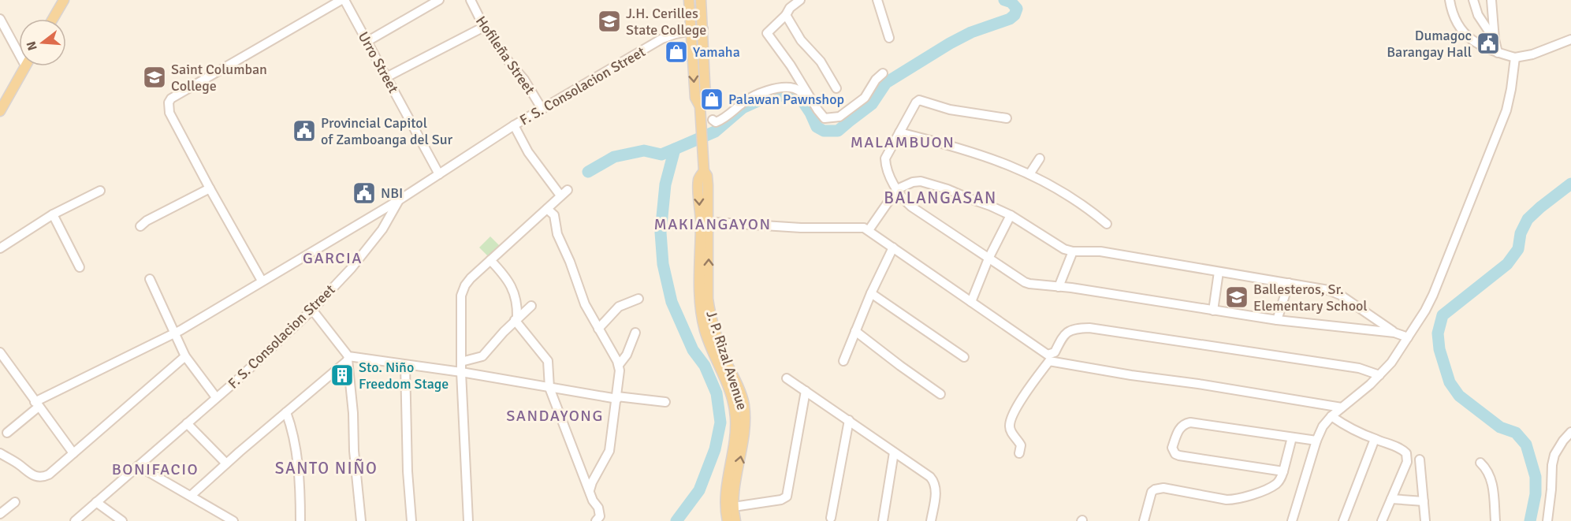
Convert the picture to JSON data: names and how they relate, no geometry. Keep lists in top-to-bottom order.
{
  "streets": {
    "main road": ["J. P. Rizal Avenue"],
    "street": ["Hofileña Street", "Urro Street", "F. S. Consolacion Street"]
  },
  "crossings": [
    ["Hofileña Street", "F. S. Consolacion Street"],
    ["Urro Street", "F. S. Consolacion Street"],
    ["F. S. Consolacion Street", "J. P. Rizal Avenue"]
  ],
  "districts": [
    "MALAMBUON",
    "BALANGASAN",
    "MAKIANGAYON",
    "GARCIA",
    "SANDAYONG",
    "SANTO NIÑO",
    "BONIFACIO"
  ],
  "places": {
    "school or university": ["J.H. Cerilles State College", "Saint Columban College", "Ballesteros, Sr. Elementary School"],
    "public building": ["Dumagoc Barangay Hall", "Provincial Capitol of Zamboanga del Sur", "NBI"],
    "shop": ["Yamaha", "Palawan Pawnshop"],
    "building": ["Sto. Niño Freedom Stage"]
  },
  "north": "left"
}
